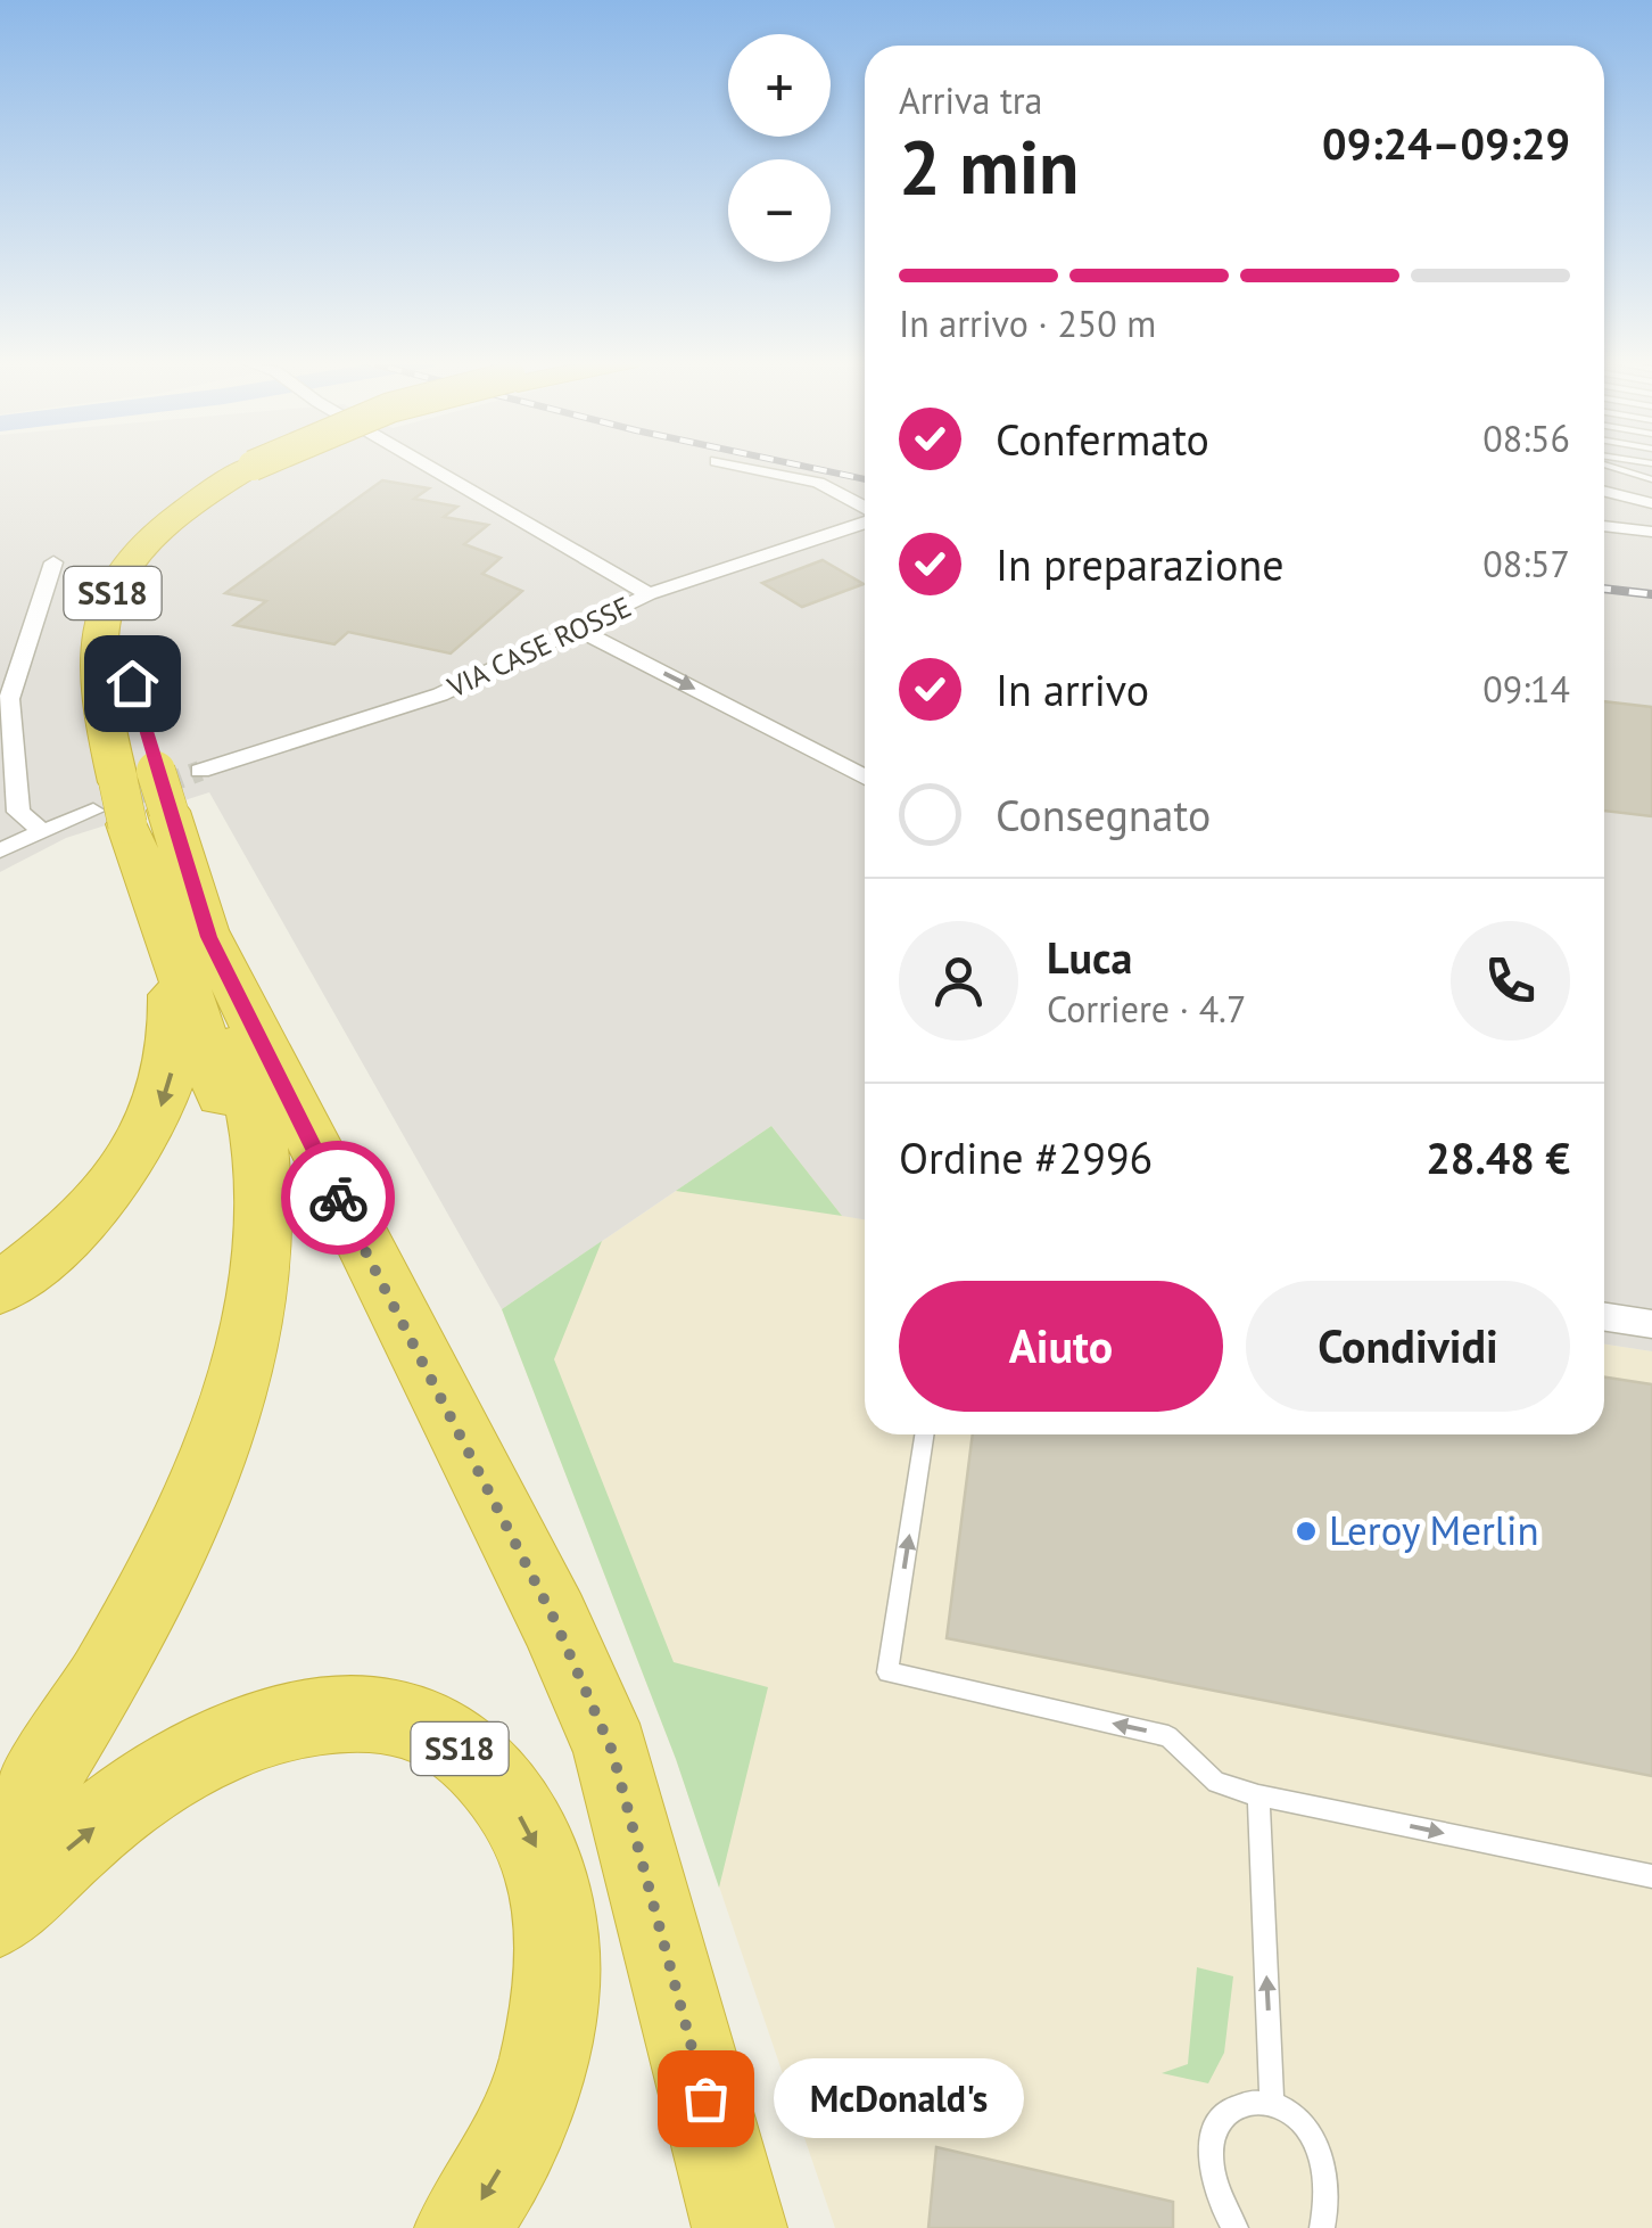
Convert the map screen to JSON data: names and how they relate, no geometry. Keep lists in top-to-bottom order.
{
  "streets": {
    "highway": ["SS18"],
    "street": ["VIA CASE ROSSE"]
  },
  "places": ["Leroy Merlin", "McDonald's"],
  "page": {
    "map_buttons": ["+", "−"],
    "heading": ["2 min", "Arriva tra", "09:24–09:29"],
    "panel": [
      "Luca",
      "Corriere · 4.7",
      "Ordine #2996",
      "28.48 €"
    ],
    "bar": "In arrivo · 250 m",
    "list": [
      ["Confermato", "08:56"],
      ["In preparazione", "08:57"],
      ["In arrivo", "09:14"],
      "Consegnato"
    ],
    "buttons": ["Aiuto", "Condividi"],
    "bubble": "McDonald's"
  }
}
